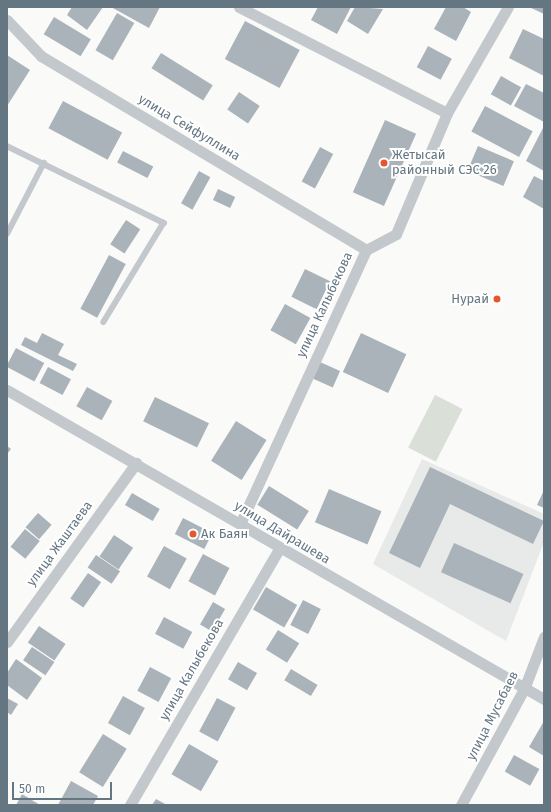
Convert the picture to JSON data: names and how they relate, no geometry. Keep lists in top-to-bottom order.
{
  "streets": {
    "street": [
      "улица Сейфуллина",
      "улица Калыбекова",
      "улица Дайрашева",
      "улица Жаштаева",
      "улица Мусабаев"
    ]
  },
  "crossings": [
    ["улица Сейфуллина", "улица Калыбекова"],
    ["улица Калыбекова", "улица Дайрашева"],
    ["улица Дайрашева", "улица Жаштаева"],
    ["улица Дайрашева", "улица Мусабаев"]
  ],
  "places": ["Жетысай районный СЭС 26", "Нурай", "Ак Баян"],
  "scale_bar": "50 m"
}
